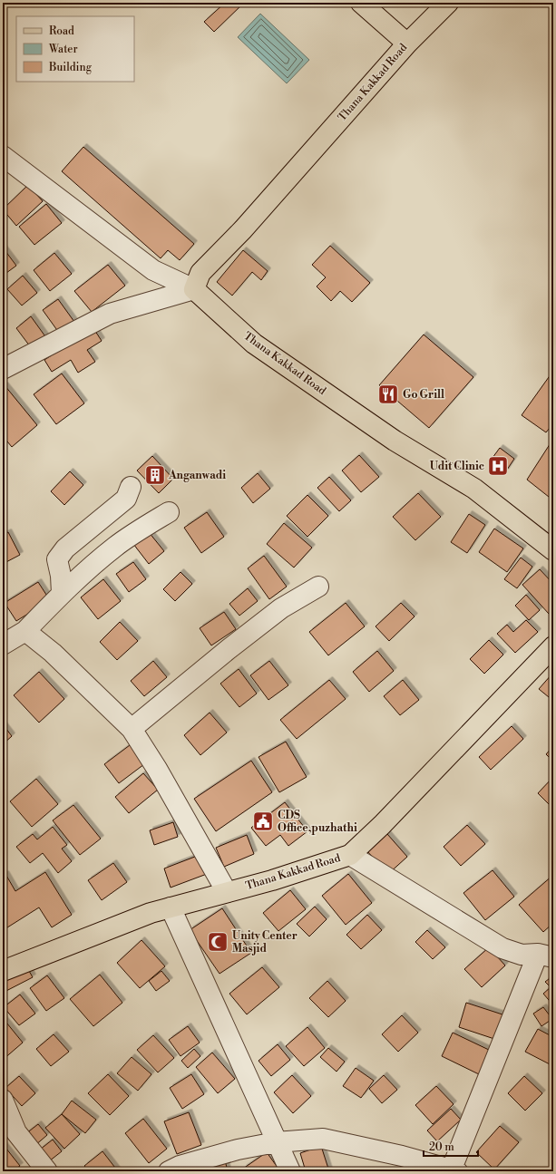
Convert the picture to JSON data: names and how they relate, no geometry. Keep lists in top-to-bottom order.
{
  "streets": {
    "main road": ["Thana Kakkad Road"]
  },
  "places": {
    "restaurant": ["Go Grill"],
    "hospital": ["Udit Clinic"],
    "building": ["Anganwadi"],
    "public building": ["CDS Office,puzhathi"],
    "mosque": ["Unity Center Masjid"]
  },
  "legend": ["Road", "Water", "Building"],
  "scale_bar": "20 m"
}
